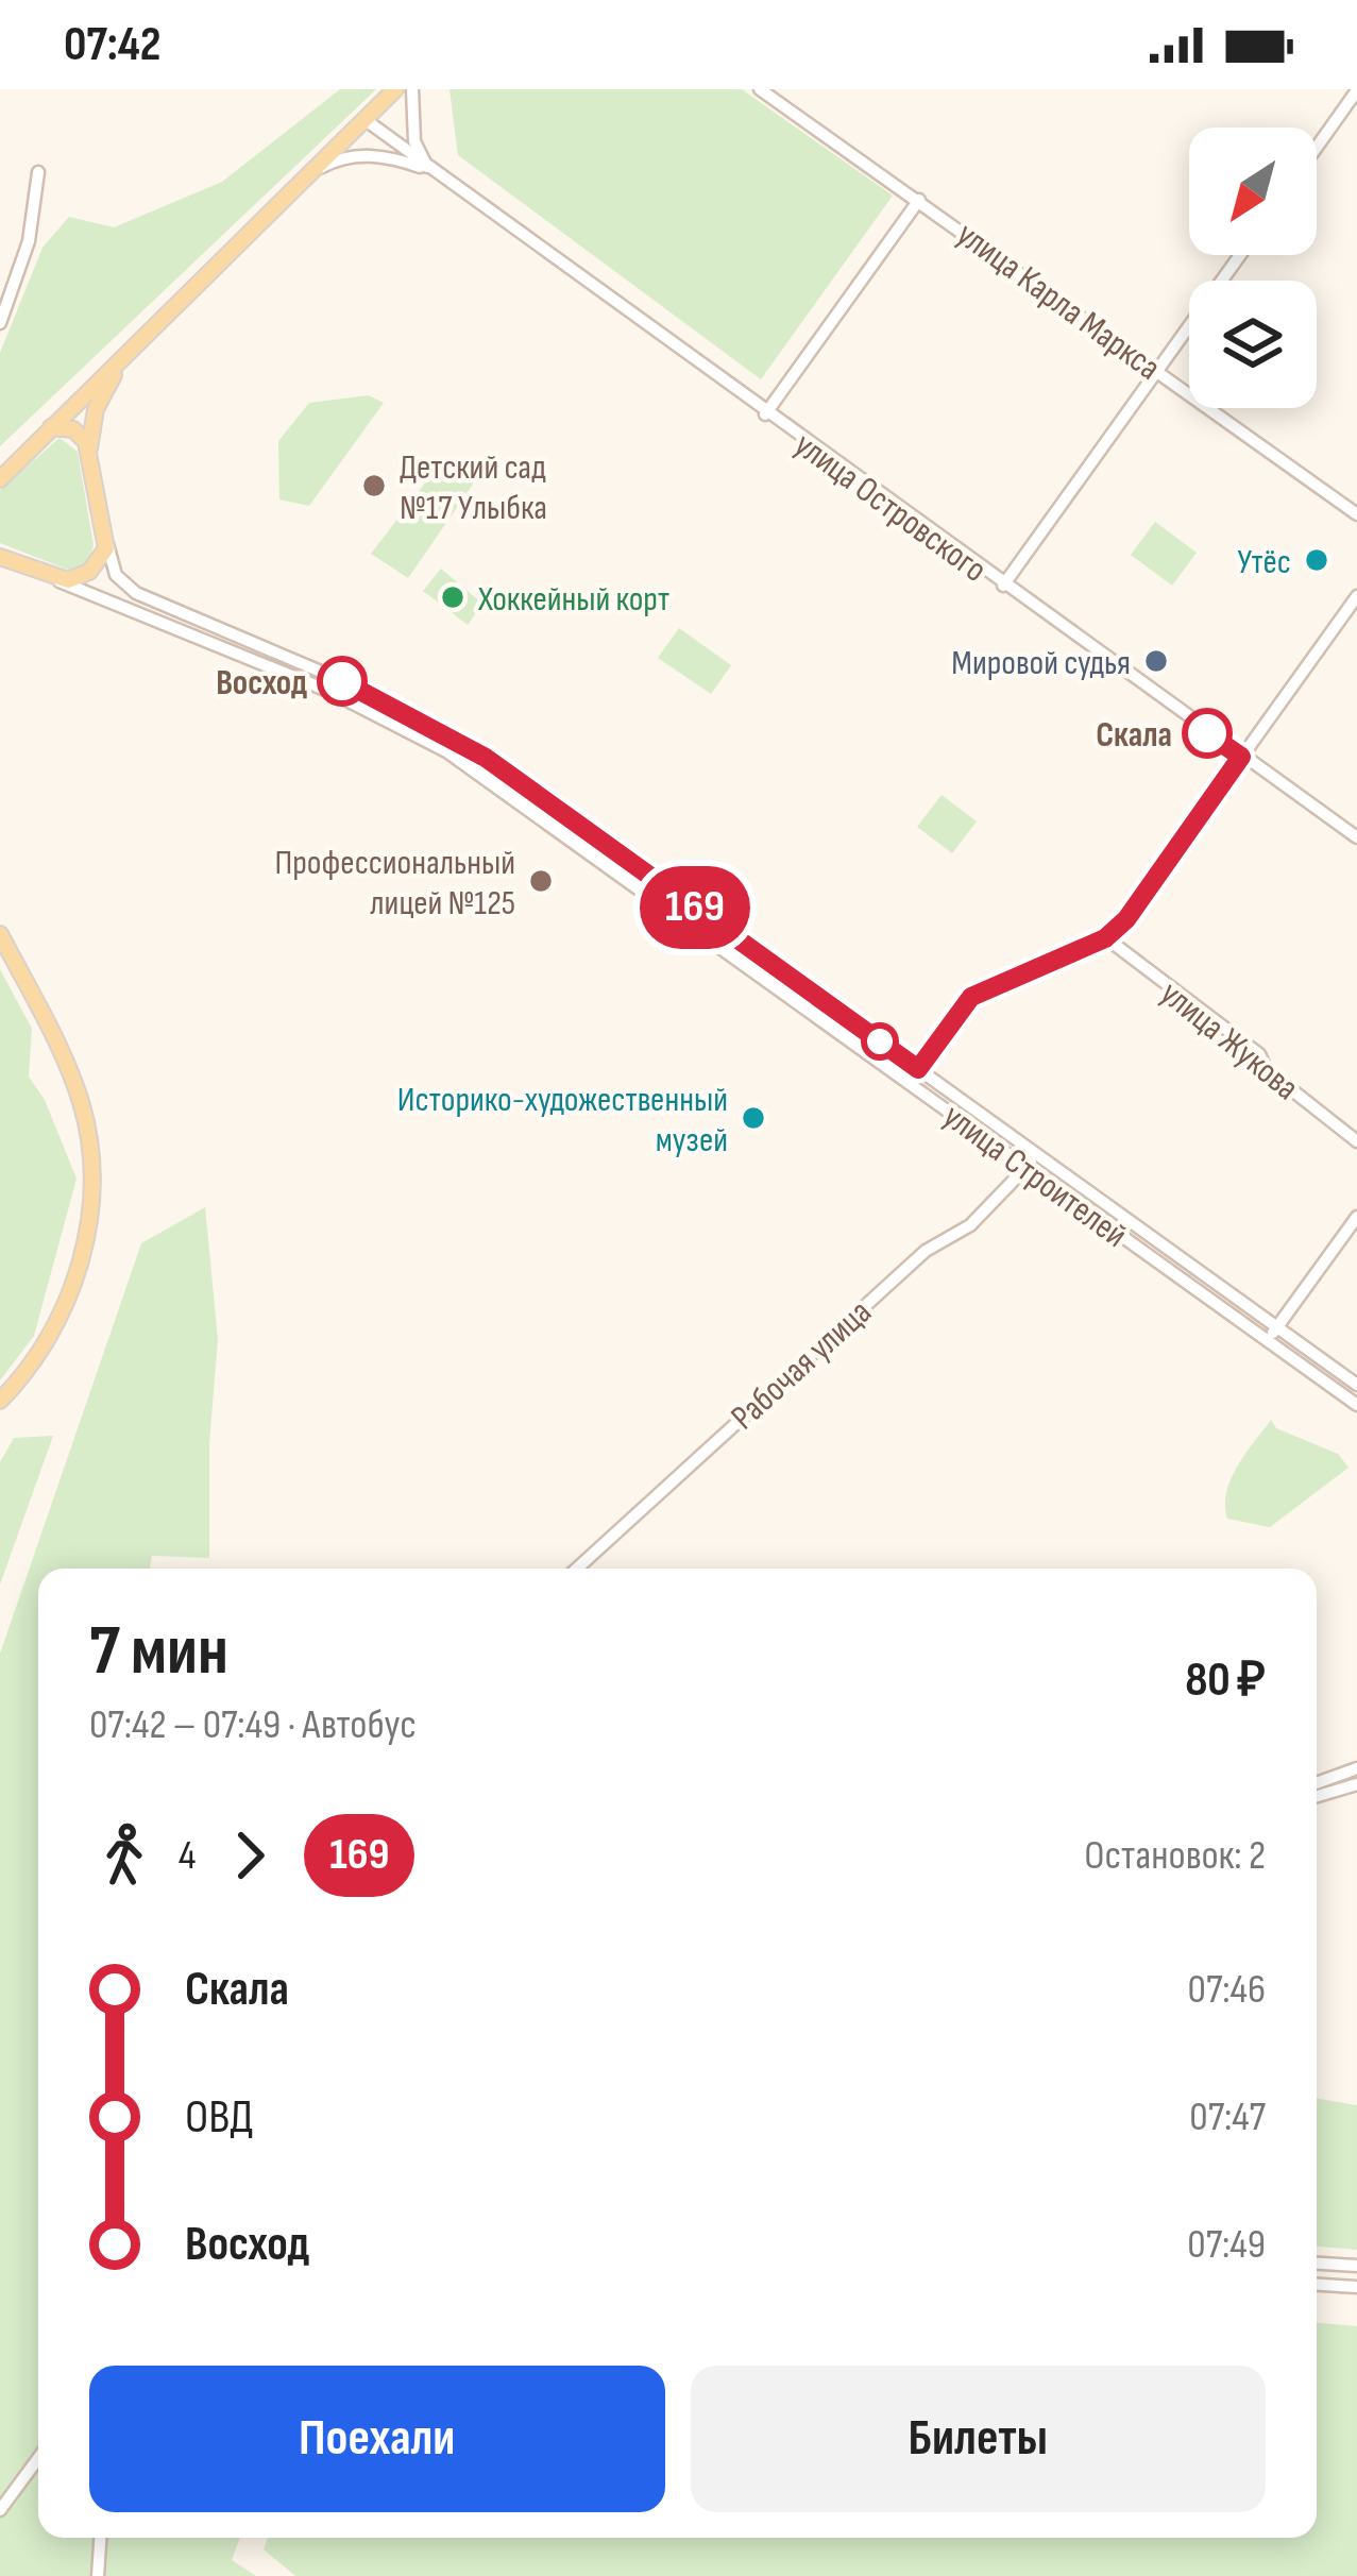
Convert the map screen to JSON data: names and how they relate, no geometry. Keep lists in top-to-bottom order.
{
  "streets": {
    "street": [
      "улица Карла Маркса",
      "улица Островского",
      "улица Жукова",
      "улица Строителей",
      "Рабочая улица"
    ]
  },
  "crossings": [
    ["улица Строителей", "Рабочая улица"]
  ],
  "places": [
    "Детский сад №17 Улыбка",
    "Утёс",
    "Хоккейный корт",
    "Мировой судья",
    "Восход",
    "Скала",
    "Профессиональный лицей №125",
    "Историко-художественный музей"
  ],
  "lines": ["bus line 169"],
  "north": "bottom left",
  "page": {
    "status": "07:42",
    "on_map": "169",
    "heading": ["7 мин", "07:42 – 07:49 · Автобус", "80 ₽"],
    "legs": ["4", "169", "Остановок: 2"],
    "list": [
      {
        "name": "Скала",
        "value": "07:46"
      },
      {
        "name": "ОВД",
        "value": "07:47"
      },
      {
        "name": "Восход",
        "value": "07:49"
      }
    ],
    "buttons": ["Поехали", "Билеты"]
  }
}
